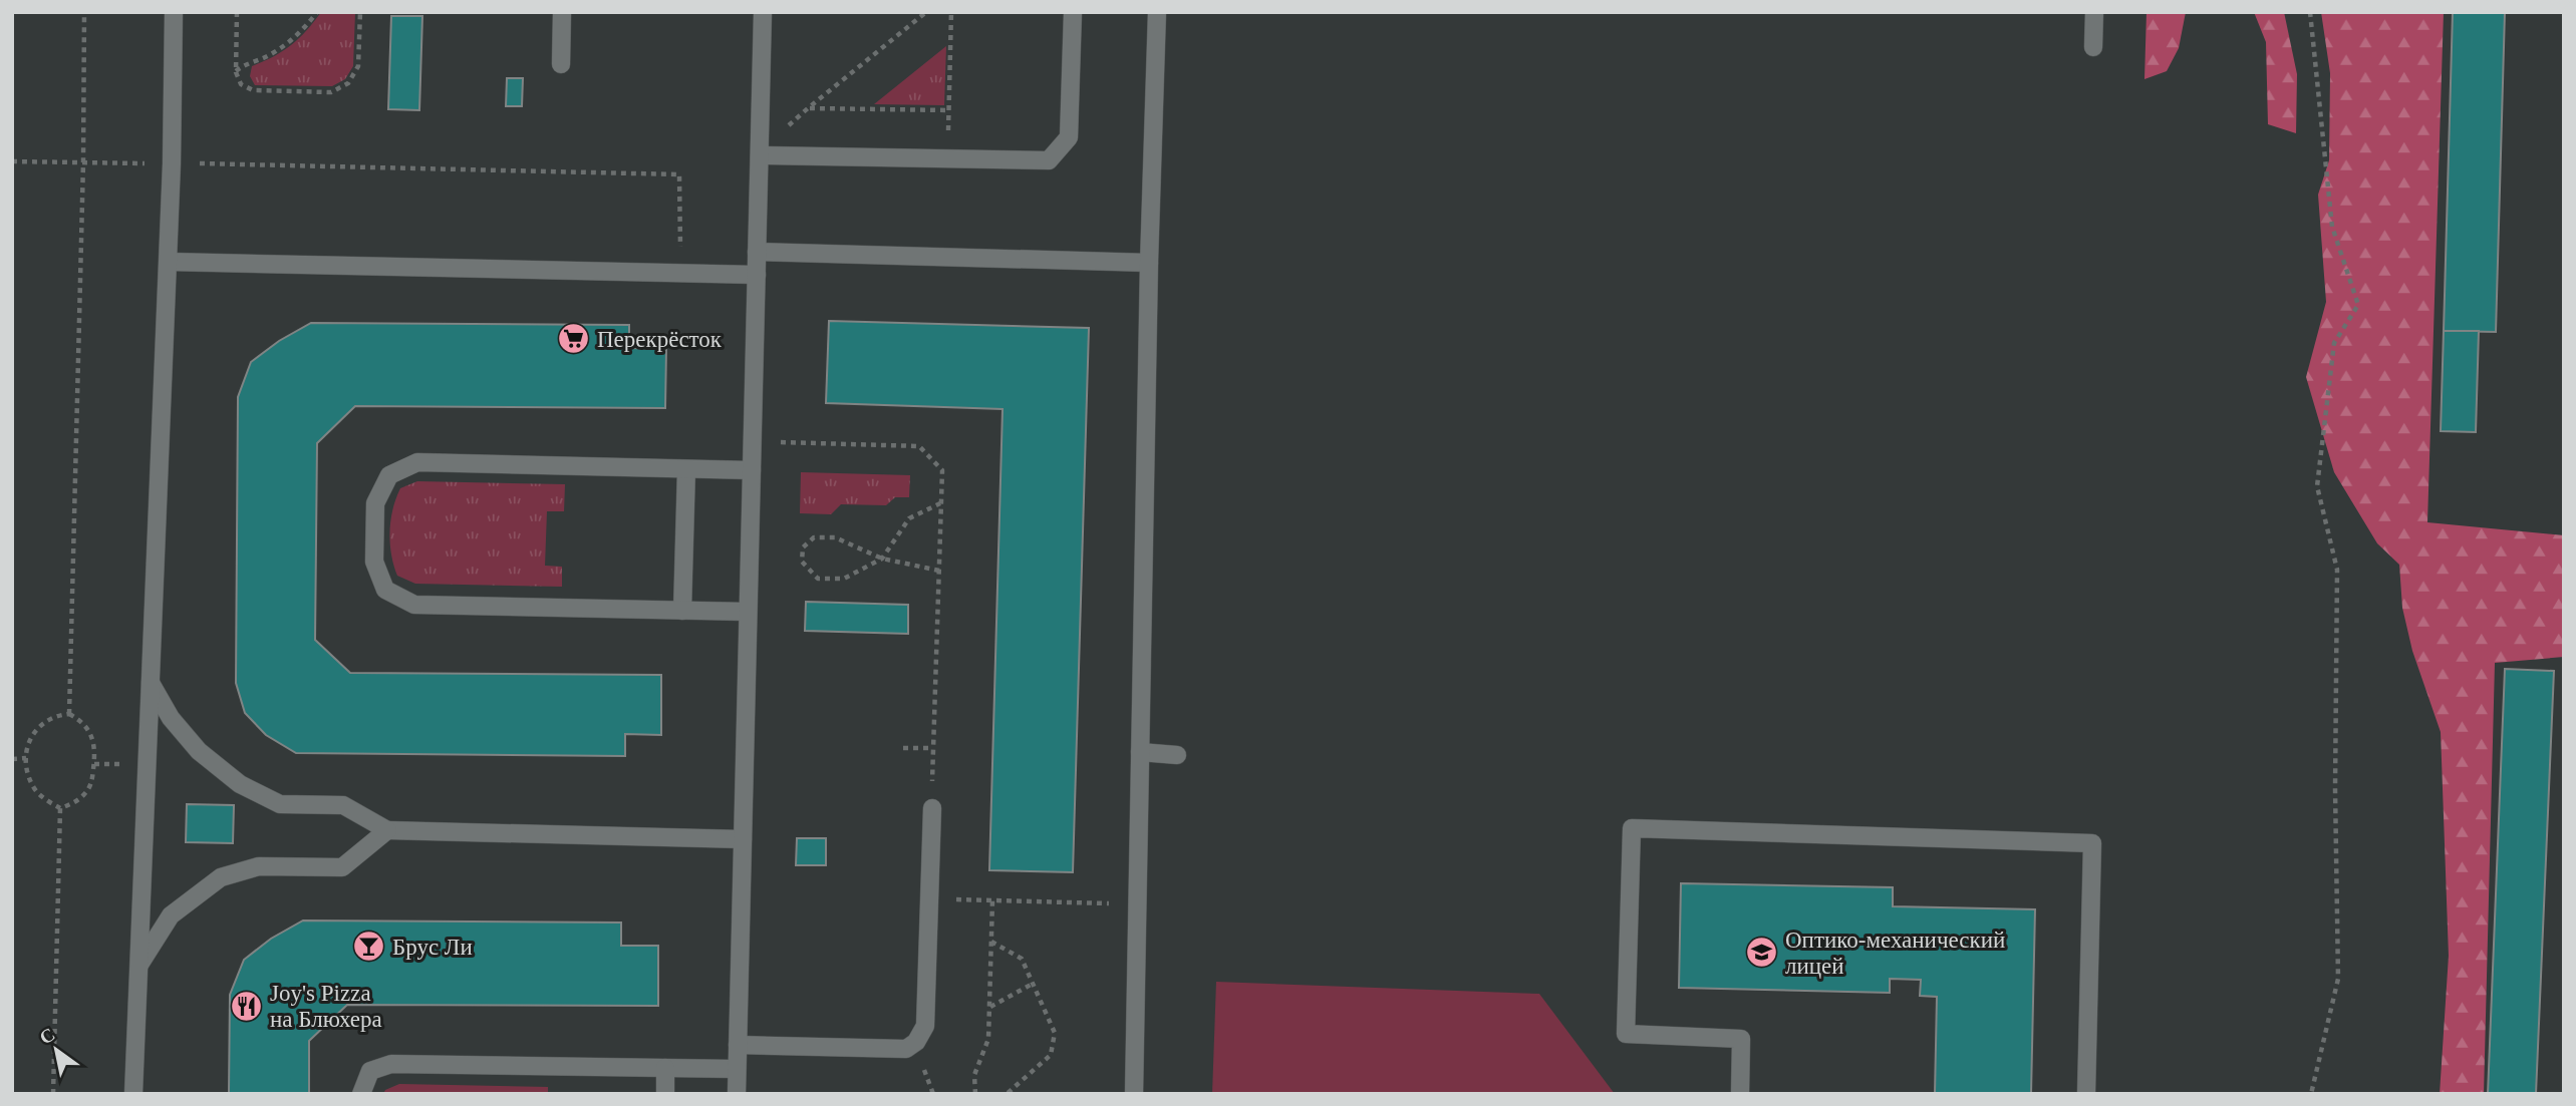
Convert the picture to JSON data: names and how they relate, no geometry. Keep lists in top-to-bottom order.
{
  "places": {
    "supermarket": ["Перекрёсток"],
    "bar": ["Брус Ли"],
    "school or university": ["Оптико-механический лицей"],
    "restaurant": ["Joy's Pizza на Блюхера"]
  },
  "north": "top left"
}
